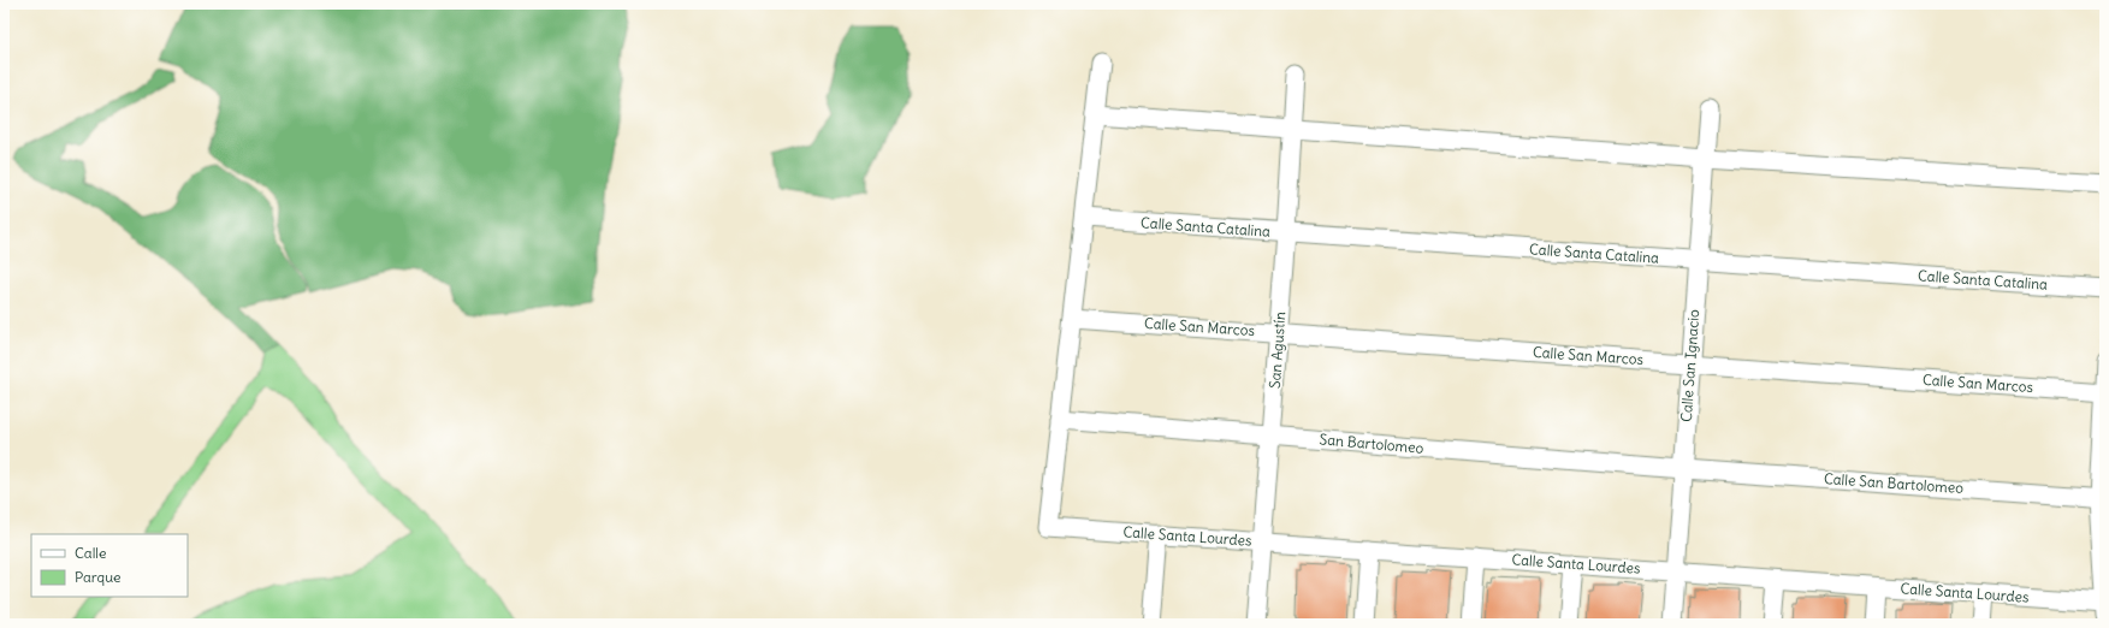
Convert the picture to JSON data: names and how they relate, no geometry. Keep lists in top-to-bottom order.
{
  "streets": {
    "street": [
      "Calle Santa Catalina",
      "Calle San Marcos",
      "San Agustín",
      "Calle San Ignacio",
      "San Bartolomeo",
      "Calle San Bartolomeo",
      "Calle Santa Lourdes"
    ]
  },
  "crossings": [
    ["Calle Santa Catalina", "San Agustín"],
    ["Calle Santa Catalina", "Calle San Ignacio"],
    ["Calle San Marcos", "San Agustín"],
    ["Calle San Marcos", "Calle San Ignacio"],
    ["San Agustín", "San Bartolomeo"],
    ["San Agustín", "Calle Santa Lourdes"],
    ["Calle San Ignacio", "San Bartolomeo"],
    ["Calle San Ignacio", "Calle San Bartolomeo"],
    ["Calle San Ignacio", "Calle Santa Lourdes"],
    ["San Bartolomeo", "Calle San Bartolomeo"],
    ["San Bartolomeo", "Calle Santa Lourdes"]
  ],
  "legend": ["Calle", "Parque"]
}
